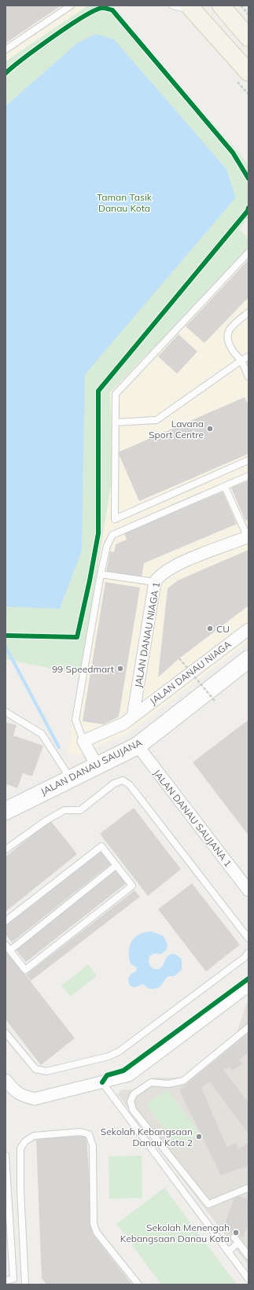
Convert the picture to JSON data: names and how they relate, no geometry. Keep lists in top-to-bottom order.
{
  "streets": {
    "street": [
      "JALAN DANAU NIAGA 1",
      "JALAN DANAU NIAGA",
      "JALAN DANAU SAUJANA",
      "JALAN DANAU SAUJANA 1"
    ]
  },
  "crossings": [
    ["JALAN DANAU NIAGA 1", "JALAN DANAU NIAGA"],
    ["JALAN DANAU SAUJANA", "JALAN DANAU SAUJANA 1"]
  ],
  "parks": ["Taman Tasik Danau Kota"],
  "places": [
    "Lavana Sport Centre",
    "CU",
    "99 Speedmart",
    "Sekolah Kebangsaan Danau Kota 2",
    "Sekolah Menengah Kebangsaan Danau Kota"
  ]
}
